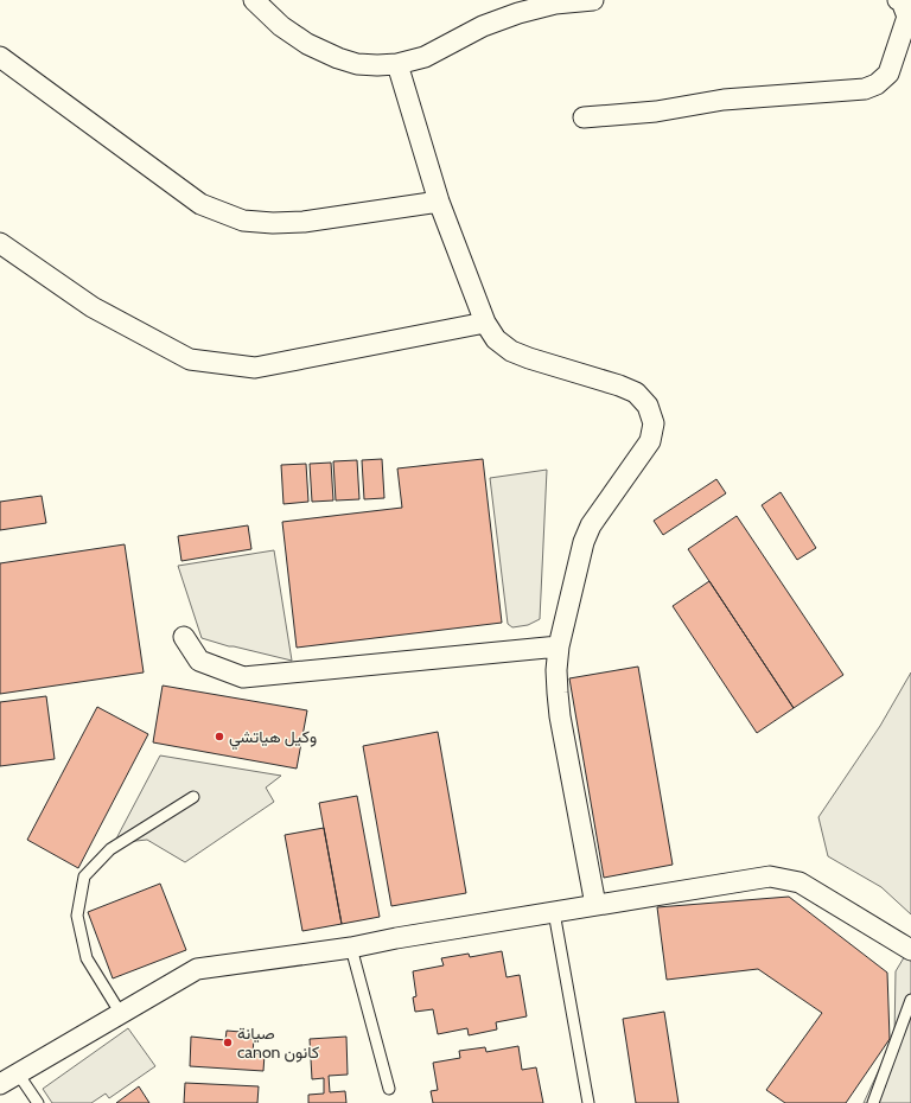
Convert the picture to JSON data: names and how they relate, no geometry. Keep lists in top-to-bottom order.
{
  "places": ["وكيل هياتشي", "صيانة canon كانون"]
}
